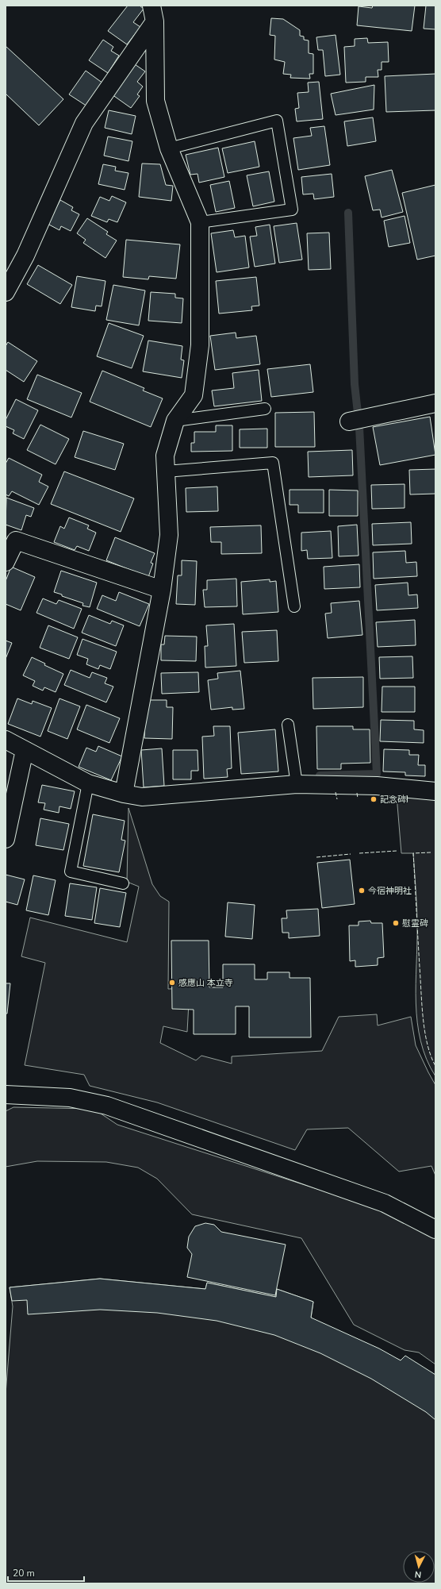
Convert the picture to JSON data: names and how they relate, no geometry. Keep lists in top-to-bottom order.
{
  "places": [
    "記念碑",
    "今宿神明社",
    "慰霊碑",
    "感應山 本立寺"
  ],
  "scale_bar": "20 m",
  "north": "bottom"
}
